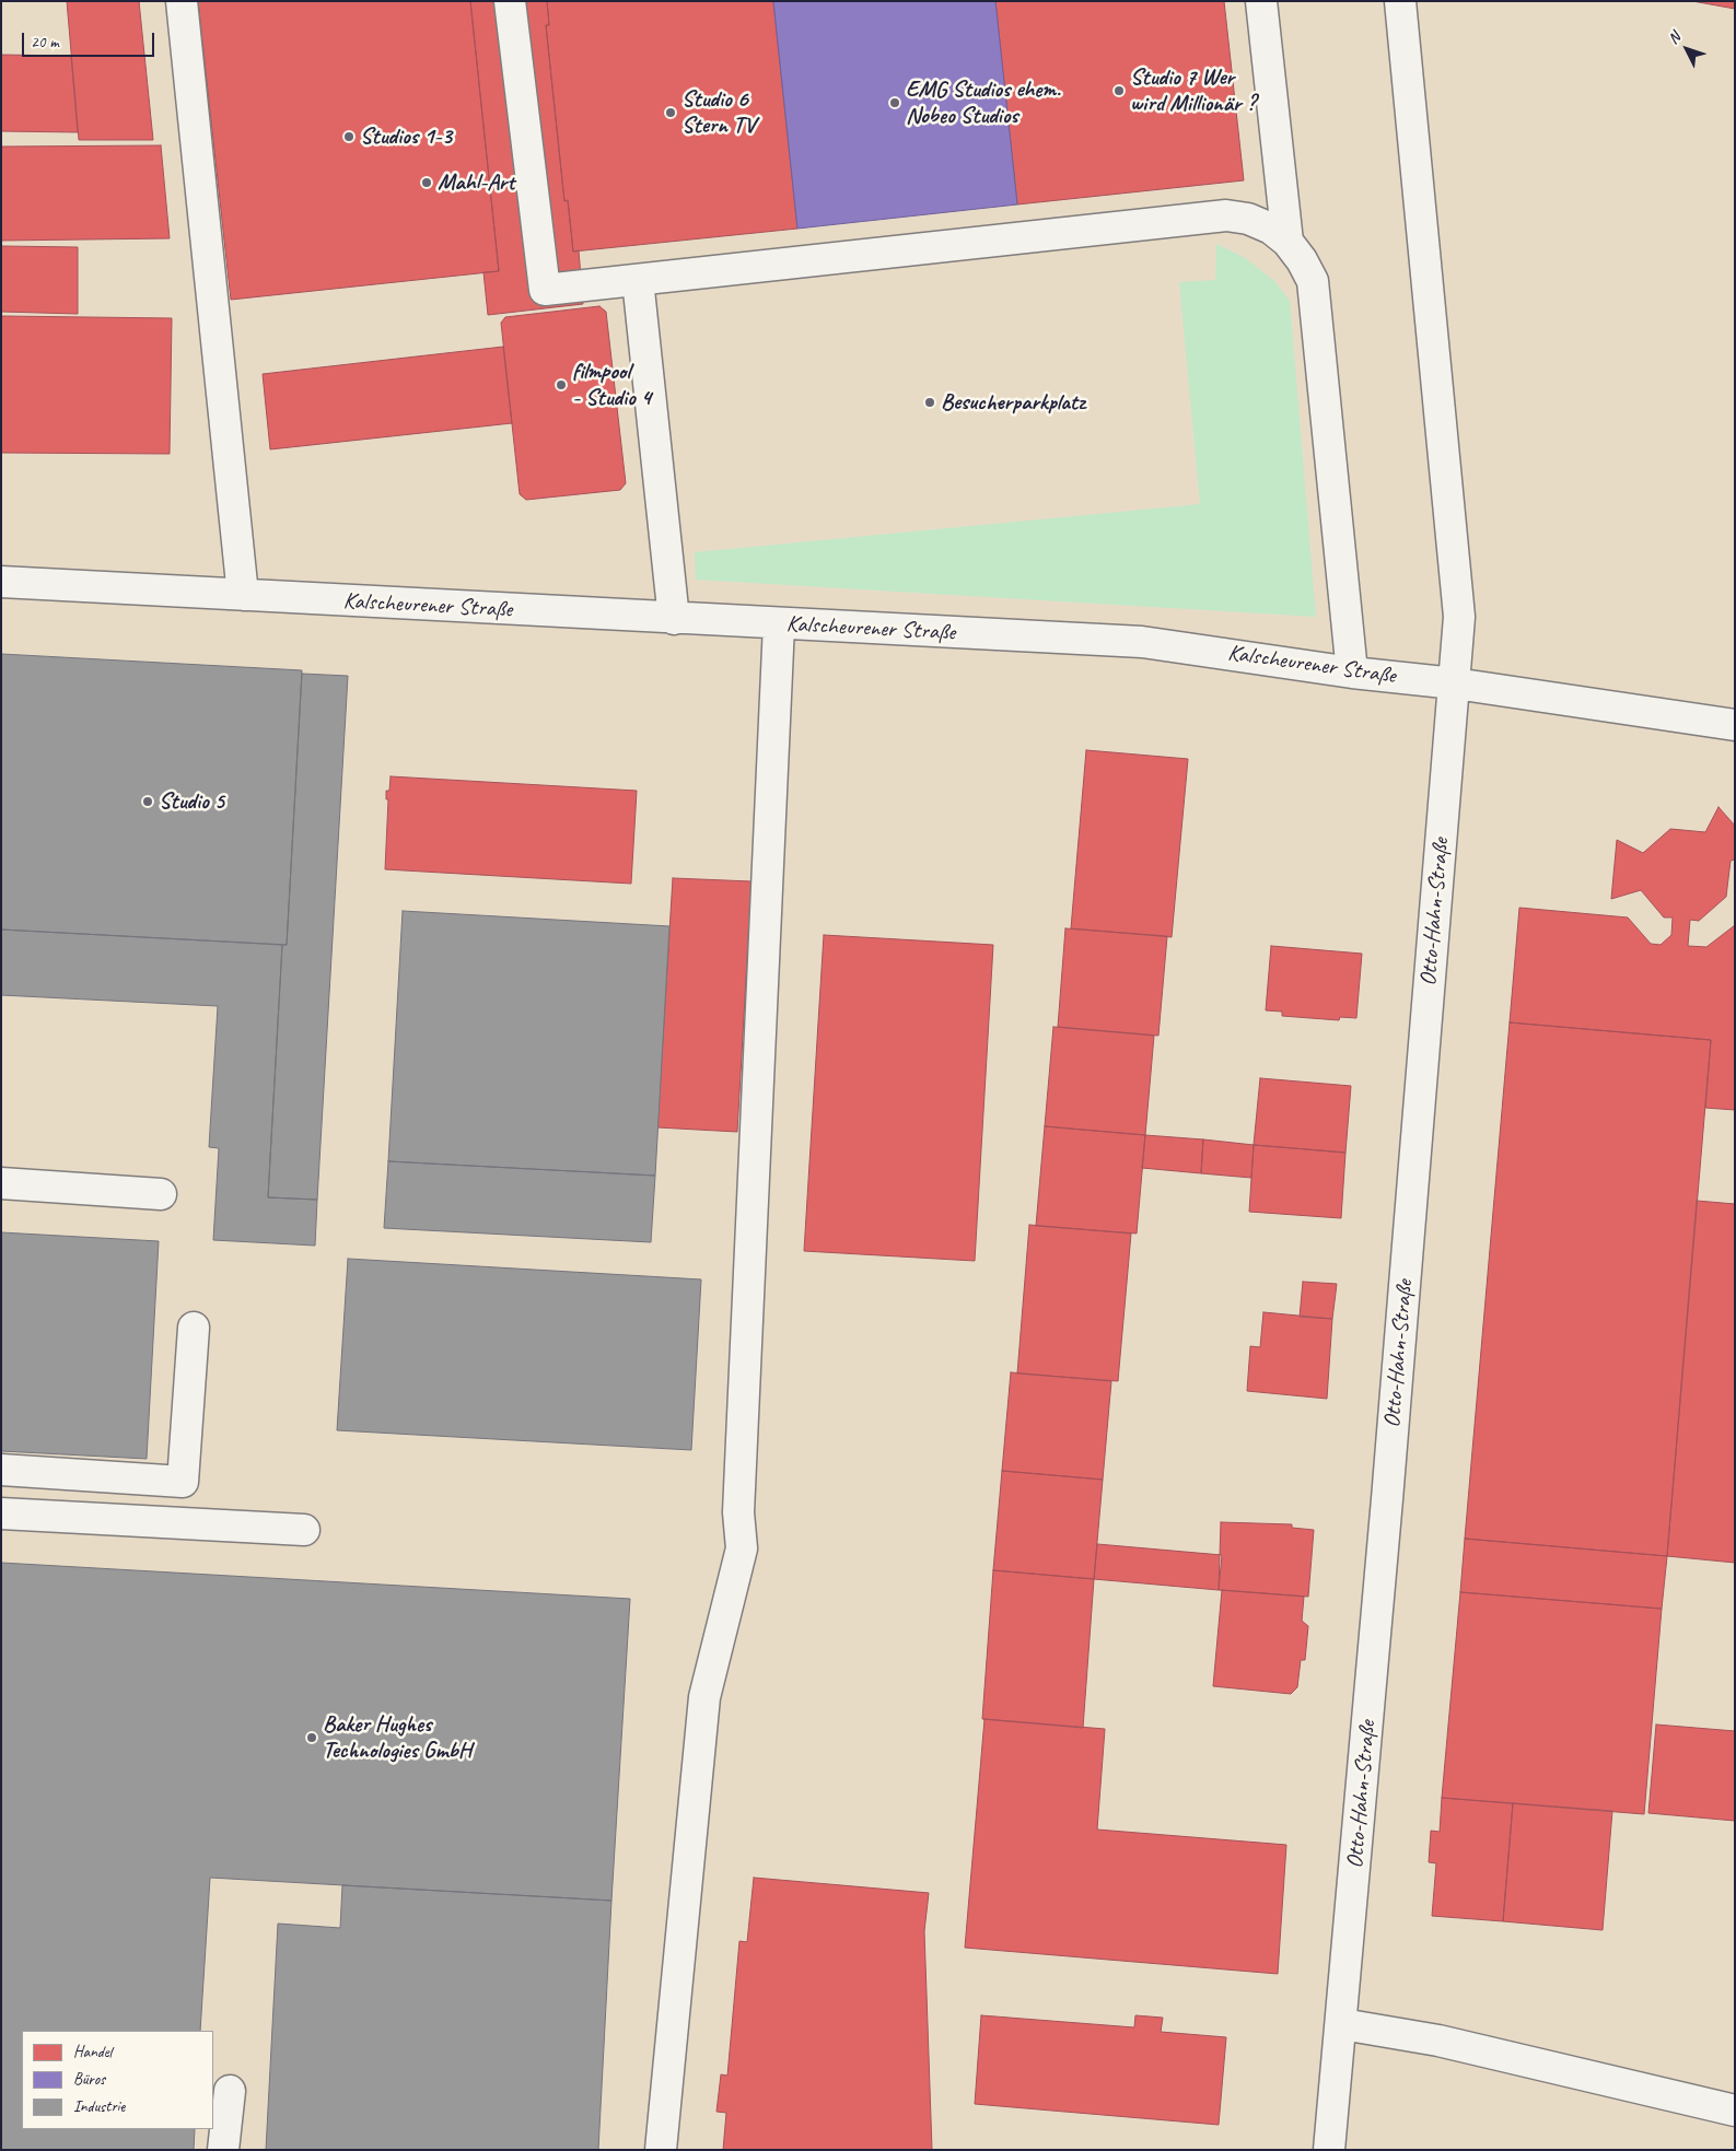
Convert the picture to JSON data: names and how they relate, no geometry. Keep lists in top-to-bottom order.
{
  "streets": {
    "street": ["Kalscheurener Straße", "Otto-Hahn-Straße"]
  },
  "crossings": [
    ["Kalscheurener Straße", "Otto-Hahn-Straße"]
  ],
  "places": [
    "Studio 7 Wer wird Millionär ?",
    "EMG Studios ehem. Nobeo Studios",
    "Studio 6 Stern TV",
    "Studios 1-3",
    "Mahl-Art",
    "filmpool - Studio 4",
    "Besucherparkplatz",
    "Studio 5",
    "Baker Hughes Technologies GmbH"
  ],
  "legend": ["Handel", "Büros", "Industrie"],
  "scale_bar": "20 m",
  "north": "top left"
}
